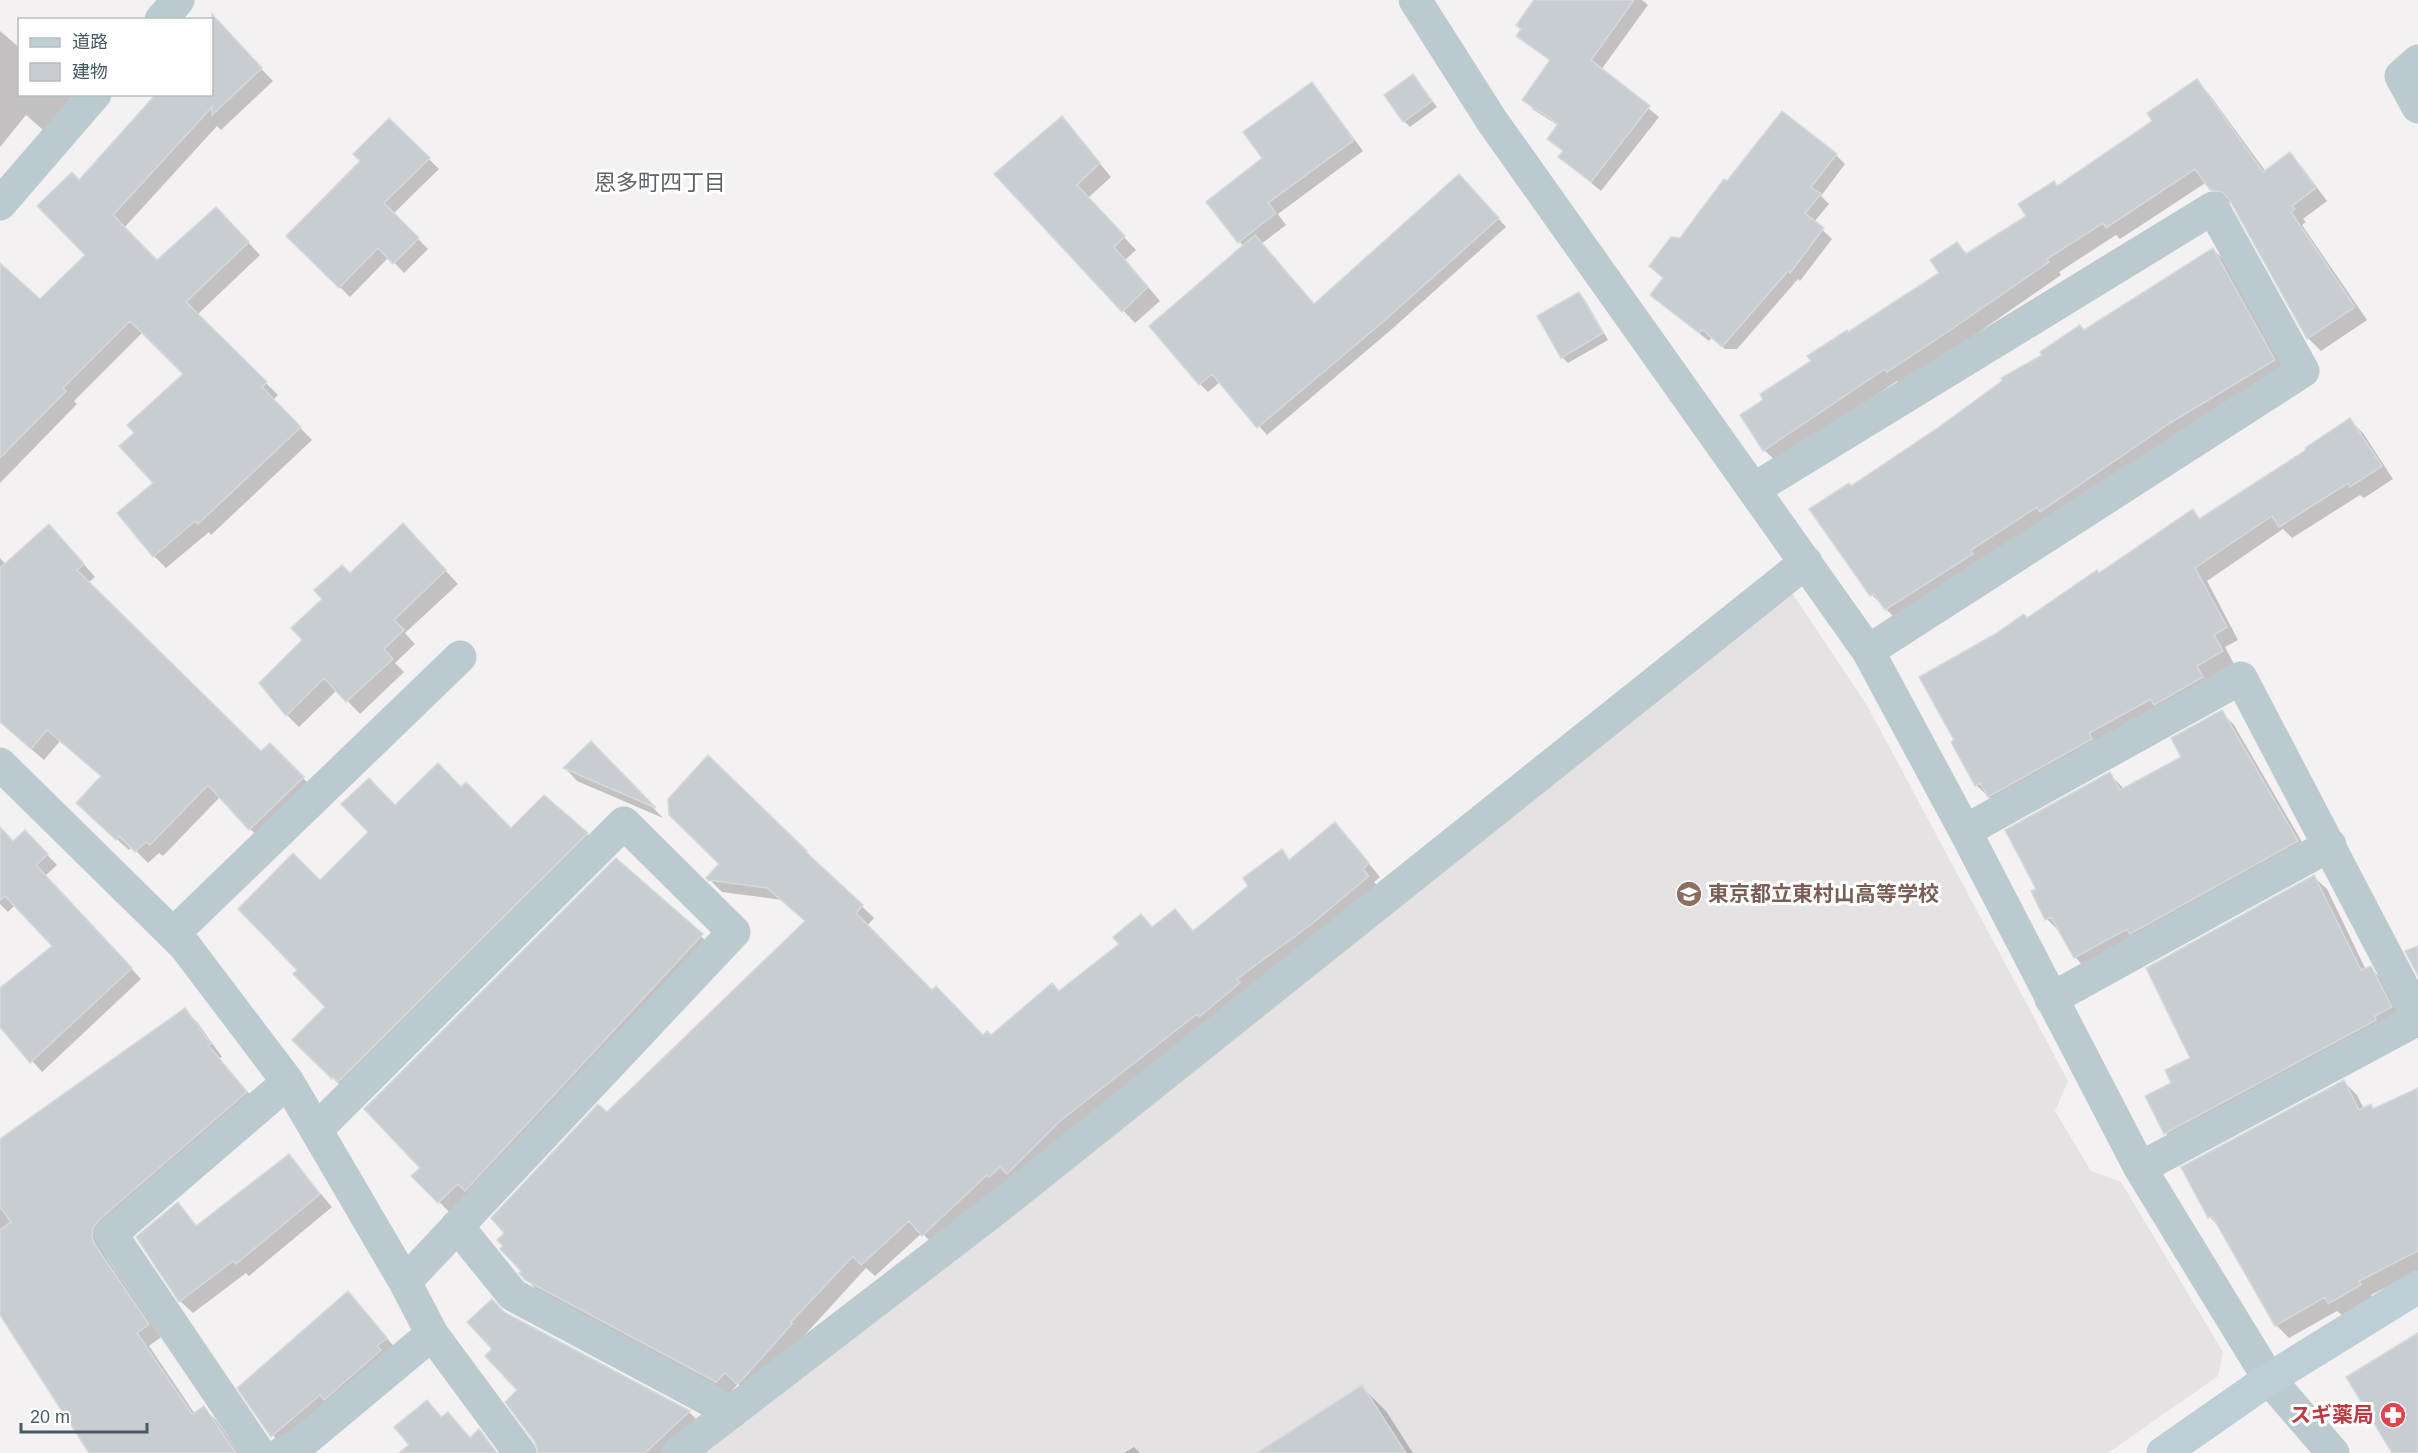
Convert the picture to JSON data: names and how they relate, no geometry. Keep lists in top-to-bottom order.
{
  "districts": ["恩多町四丁目"],
  "places": {
    "school or university": ["東京都立東村山高等学校"],
    "pharmacy": ["スギ薬局"]
  },
  "legend": ["道路", "建物"],
  "scale_bar": "20 m"
}
